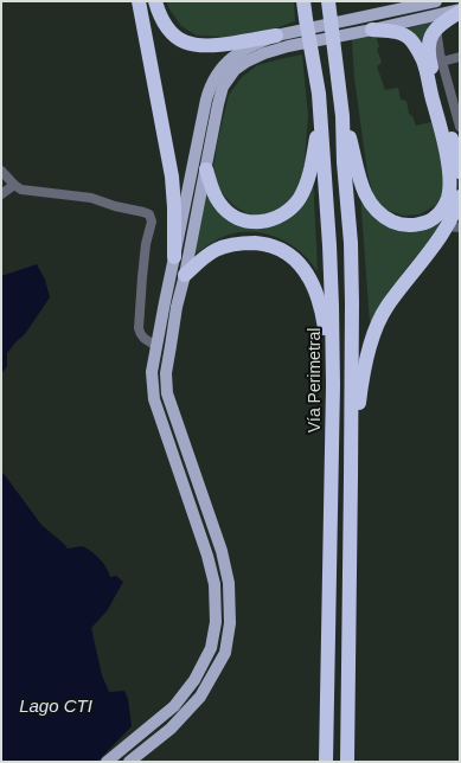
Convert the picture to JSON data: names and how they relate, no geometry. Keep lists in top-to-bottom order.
{
  "streets": {
    "highway": ["Vía Perimetral"]
  },
  "water": ["Lago CTI"]
}
